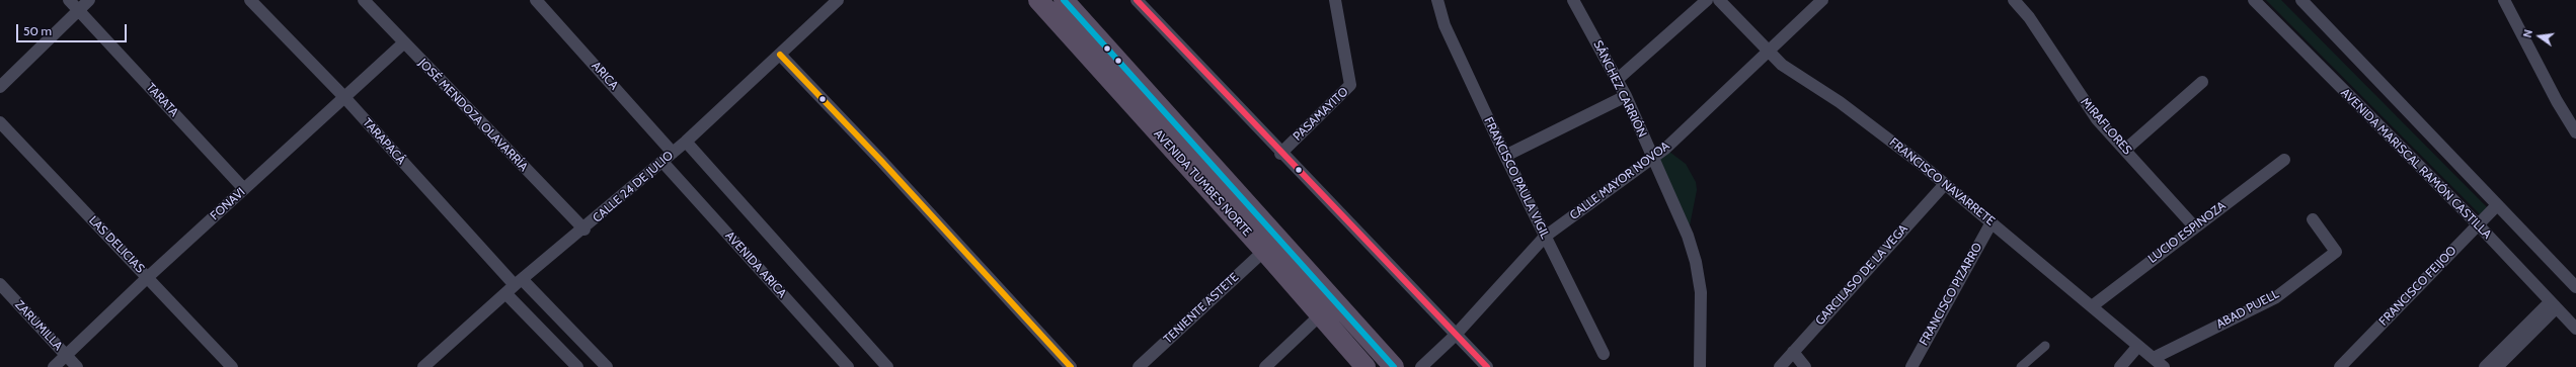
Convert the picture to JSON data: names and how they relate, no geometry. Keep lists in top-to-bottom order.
{
  "streets": {
    "highway": ["AVENIDA TUMBES NORTE"],
    "street": [
      "ARICA",
      "SÁNCHEZ CARRIÓN",
      "TARATA",
      "PASAMAYITO",
      "JOSÉ MENDOZA OLAVARRÍA",
      "MIRAFLORES",
      "TARAPACÁ",
      "AVENIDA MARISCAL RAMÓN CASTILLA",
      "FRANCISCO PAULA VIGIL",
      "CALLE MAYOR NOVOA",
      "FRANCISCO NAVARRETE",
      "CALLE 24 DE JULIO",
      "FONAVI",
      "LUCIO ESPINOZA",
      "LAS DELICIAS",
      "AVENIDA ARICA",
      "GARCILASO DE LA VEGA",
      "FRANCISCO FEIJOO",
      "FRANCISCO PIZARRO",
      "TENIENTE ASTETE",
      "ABAD PUELL",
      "ZARUMILLA"
    ]
  },
  "crossings": [
    ["ARICA", "CALLE 24 DE JULIO"],
    ["SÁNCHEZ CARRIÓN", "CALLE MAYOR NOVOA"],
    ["TARATA", "FONAVI"],
    ["JOSÉ MENDOZA OLAVARRÍA", "CALLE 24 DE JULIO"],
    ["JOSÉ MENDOZA OLAVARRÍA", "FONAVI"],
    ["MIRAFLORES", "LUCIO ESPINOZA"],
    ["TARAPACÁ", "CALLE 24 DE JULIO"],
    ["TARAPACÁ", "FONAVI"],
    ["AVENIDA MARISCAL RAMÓN CASTILLA", "FRANCISCO FEIJOO"],
    ["FRANCISCO PAULA VIGIL", "CALLE MAYOR NOVOA"],
    ["CALLE MAYOR NOVOA", "FRANCISCO NAVARRETE"],
    ["FRANCISCO NAVARRETE", "LUCIO ESPINOZA"],
    ["FRANCISCO NAVARRETE", "GARCILASO DE LA VEGA"],
    ["FRANCISCO NAVARRETE", "FRANCISCO PIZARRO"],
    ["FRANCISCO NAVARRETE", "ABAD PUELL"],
    ["AVENIDA TUMBES NORTE", "TENIENTE ASTETE"],
    ["CALLE 24 DE JULIO", "AVENIDA ARICA"],
    ["FONAVI", "LAS DELICIAS"],
    ["FONAVI", "ZARUMILLA"]
  ],
  "scale_bar": "50 m",
  "north": "left"
}
